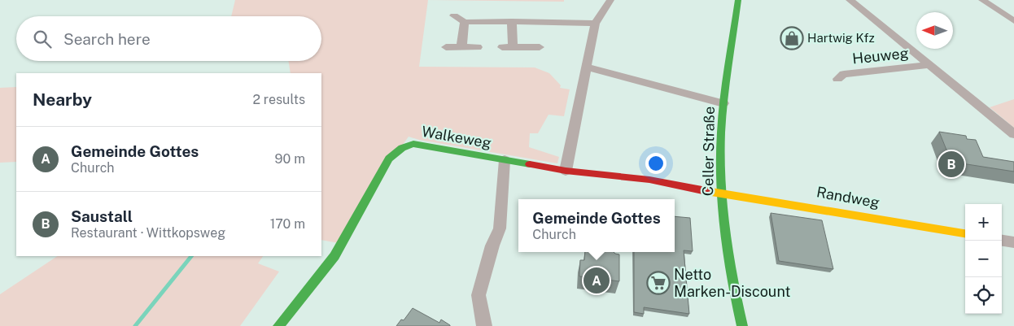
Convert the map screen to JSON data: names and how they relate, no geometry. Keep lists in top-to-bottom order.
{
  "streets": {
    "street": [
      "Heuweg",
      "Walkeweg",
      "Celler Straße",
      "Randweg"
    ]
  },
  "crossings": [
    ["Walkeweg", "Celler Straße"],
    ["Walkeweg", "Randweg"],
    ["Celler Straße", "Randweg"]
  ],
  "places": {
    "shop": ["Hartwig Kfz"],
    "supermarket": ["Netto Marken-Discount"]
  },
  "north": "left",
  "page": {
    "search": "Search here",
    "heading": ["Nearby", "2 results"],
    "list": [
      {
        "mark": "A",
        "name": "Gemeinde Gottes",
        "note": "Church",
        "value": "90 m"
      },
      {
        "mark": "B",
        "name": "Saustall",
        "note": "Restaurant · Wittkopsweg",
        "value": "170 m"
      }
    ],
    "pins": ["B", "A"],
    "popup": ["Gemeinde Gottes", "Church"],
    "map_buttons": ["+", "−"]
  }
}
